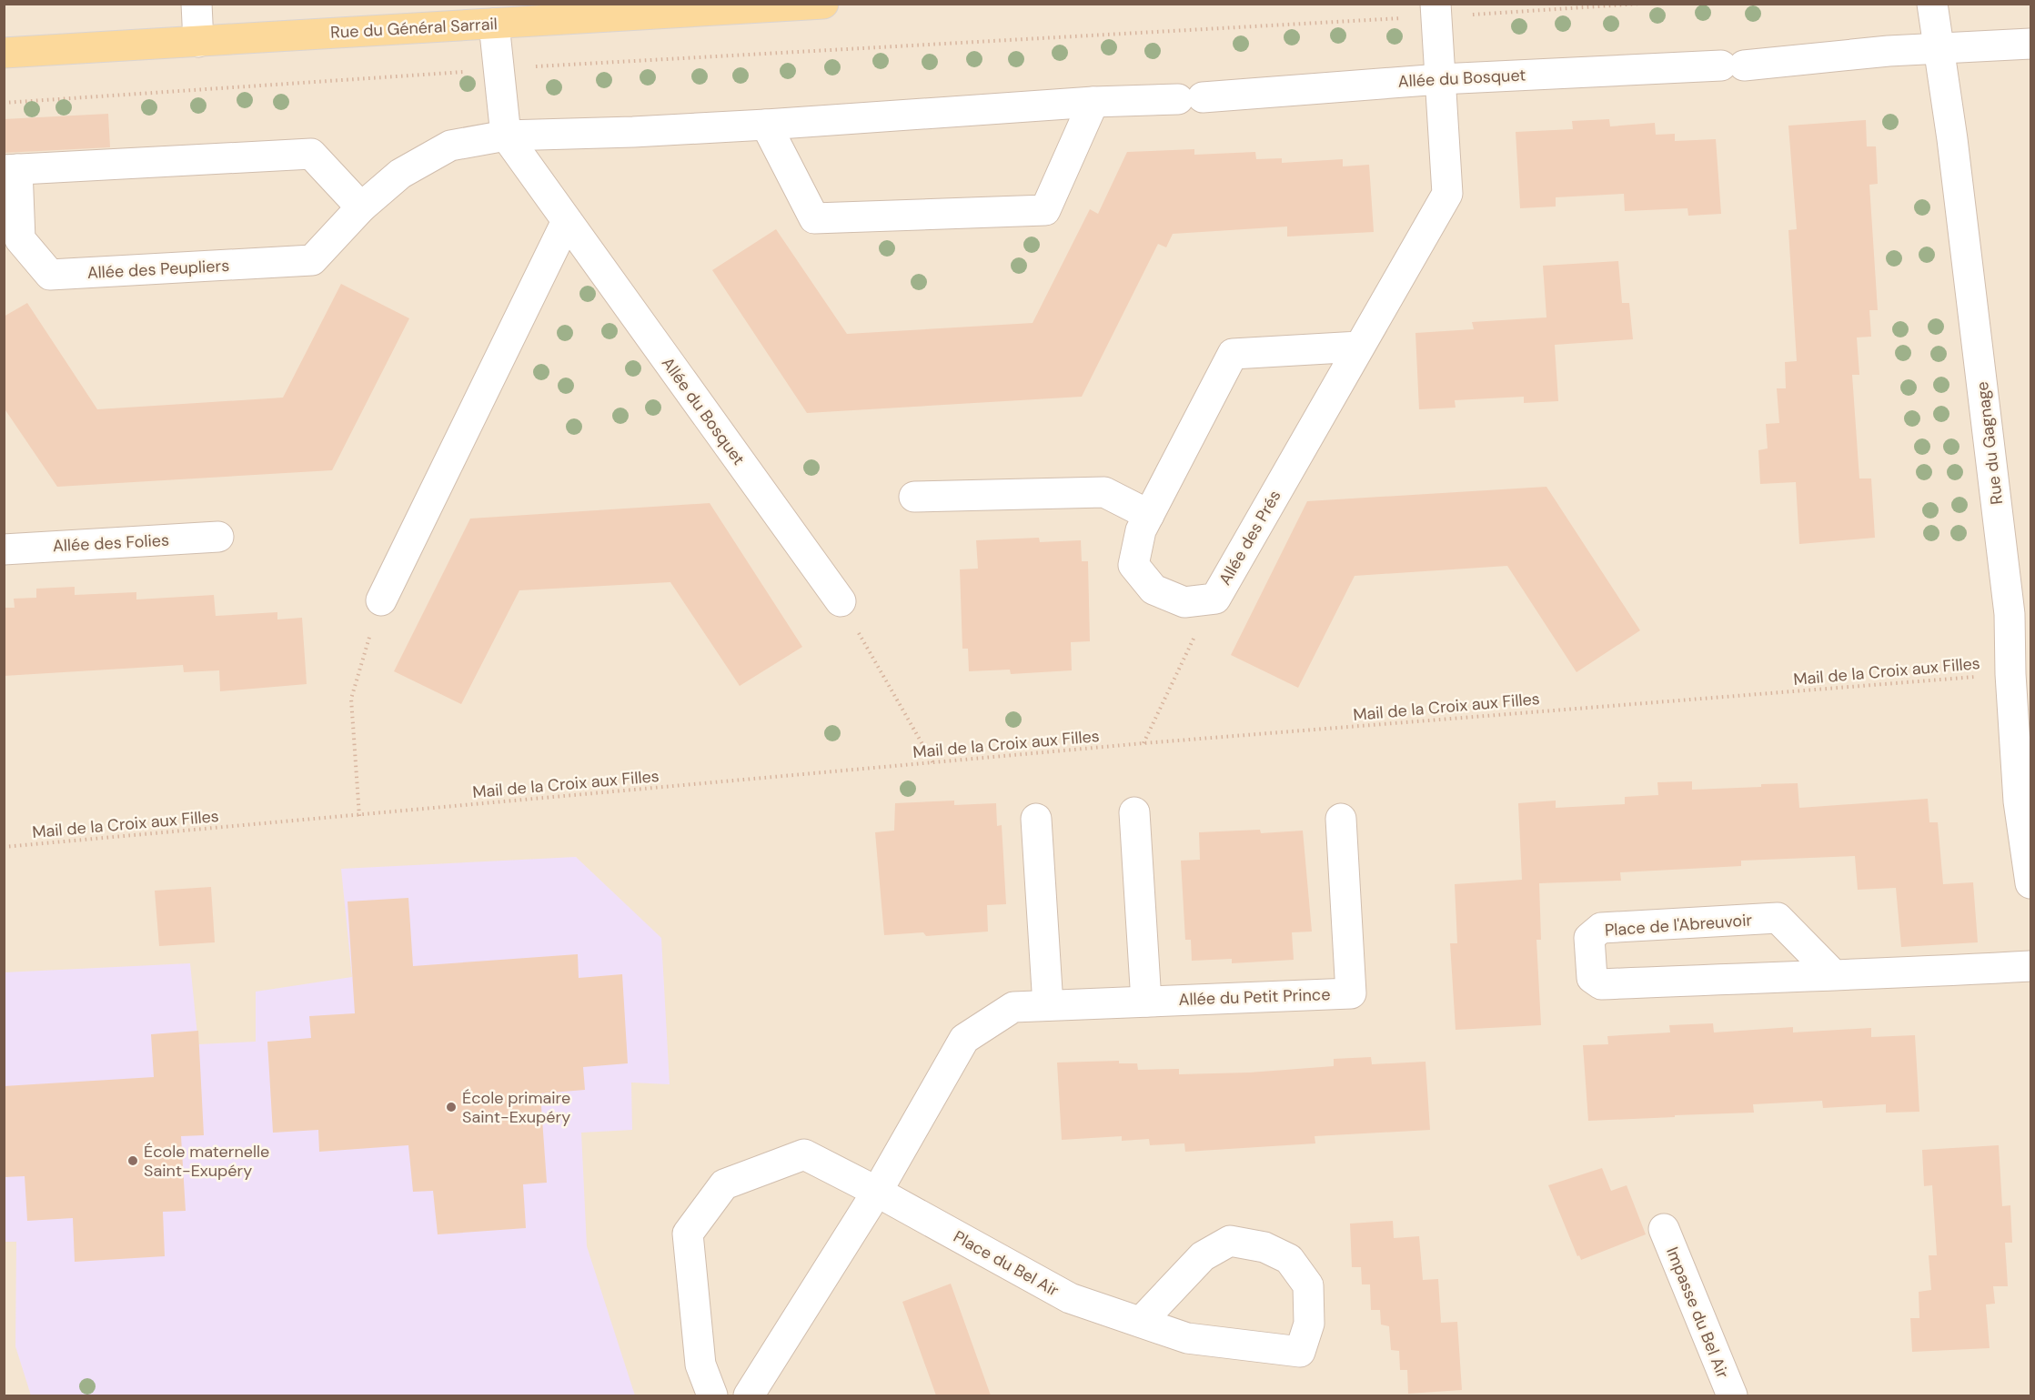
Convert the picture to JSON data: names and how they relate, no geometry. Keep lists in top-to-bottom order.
{
  "streets": {
    "main road": ["Rue du Général Sarrail"],
    "street": [
      "Allée du Bosquet",
      "Allée des Peupliers",
      "Rue du Gagnage",
      "Allée des Prés",
      "Allée des Folies",
      "Place de l'Abreuvoir",
      "Allée du Petit Prince",
      "Place du Bel Air",
      "Impasse du Bel Air"
    ],
    "path": ["Mail de la Croix aux Filles"]
  },
  "crossings": [
    ["Rue du Général Sarrail", "Allée du Bosquet"],
    ["Allée du Bosquet", "Allée des Peupliers"],
    ["Allée du Bosquet", "Rue du Gagnage"],
    ["Allée du Bosquet", "Allée des Prés"],
    ["Rue du Gagnage", "Mail de la Croix aux Filles"],
    ["Allée du Petit Prince", "Place du Bel Air"]
  ],
  "places": ["École primaire Saint-Exupéry", "École maternelle Saint-Exupéry"]
}
